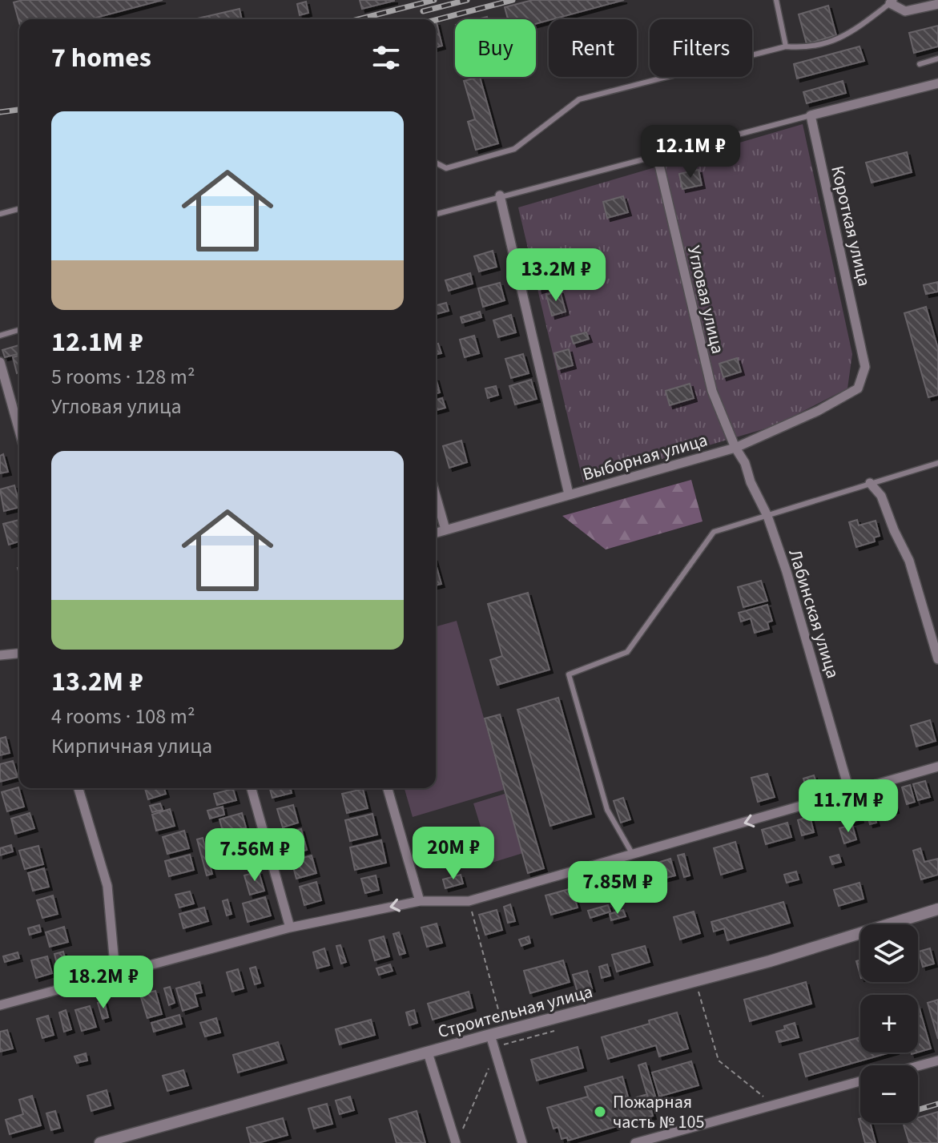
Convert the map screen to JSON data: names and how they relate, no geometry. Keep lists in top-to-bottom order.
{
  "streets": {
    "street": [
      "Короткая улица",
      "Угловая улица",
      "Выборная улица",
      "Лабинская улица",
      "Строительная улица"
    ]
  },
  "crossings": [
    ["Короткая улица", "Выборная улица"],
    ["Угловая улица", "Выборная улица"],
    ["Угловая улица", "Лабинская улица"],
    ["Выборная улица", "Лабинская улица"]
  ],
  "places": ["Пожарная часть № 105"],
  "page": {
    "chip": ["Buy", "Rent", "Filters"],
    "heading": "7 homes",
    "list": [
      {
        "name": "12.1M ₽",
        "note": "5 rooms · 128 m² · Угловая улица"
      },
      {
        "name": "13.2M ₽",
        "note": "4 rooms · 108 m² · Кирпичная улица"
      }
    ],
    "price": [
      "12.1M ₽",
      "13.2M ₽",
      "11.7M ₽",
      "20M ₽",
      "7.56M ₽",
      "7.85M ₽",
      "18.2M ₽"
    ],
    "map_buttons": ["+", "−"]
  }
}
